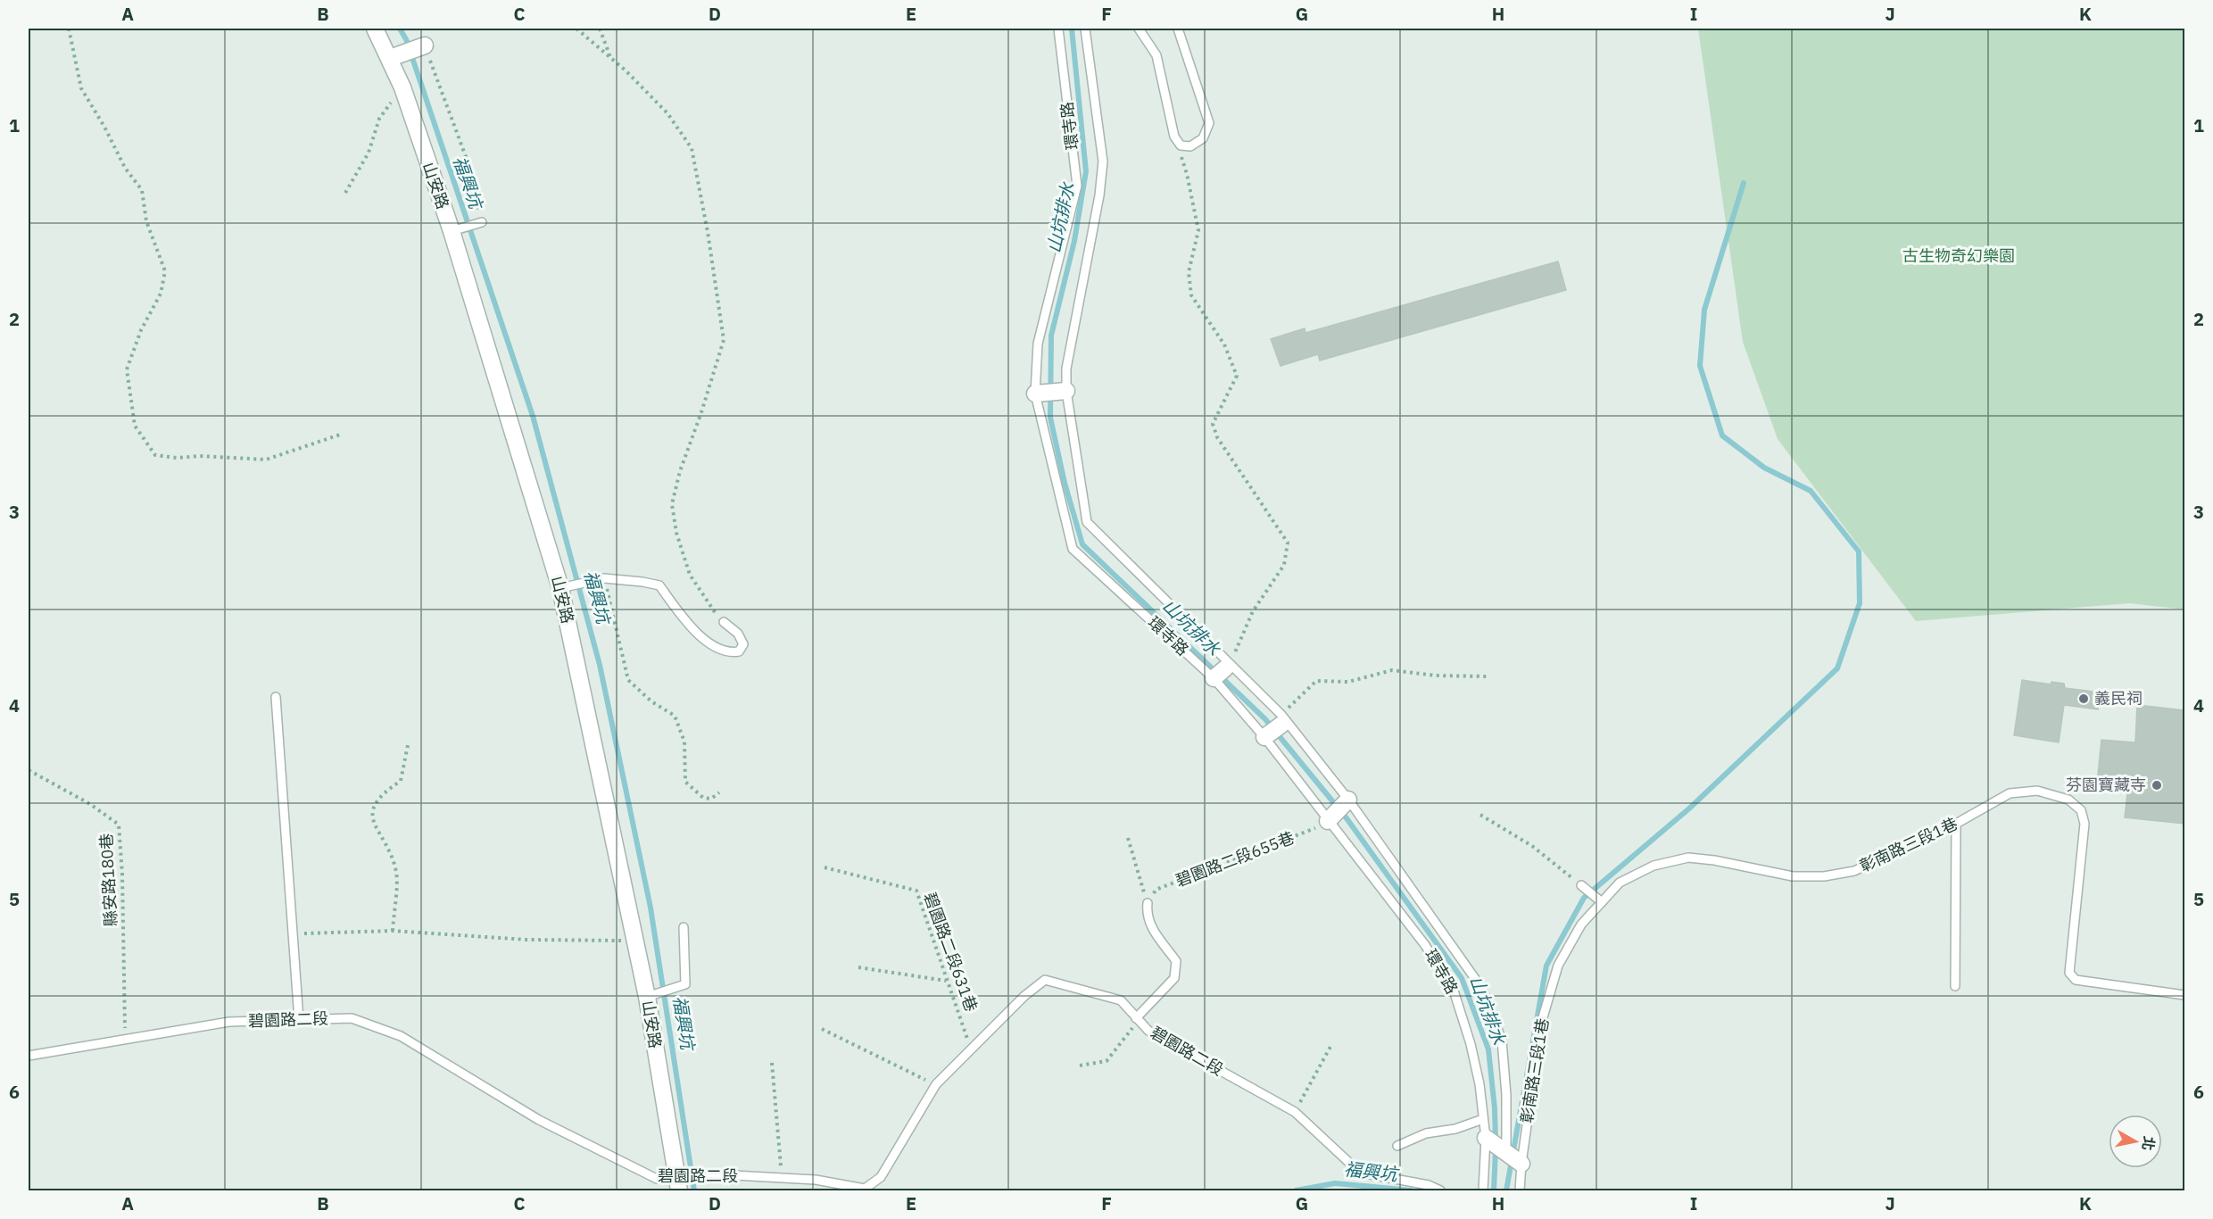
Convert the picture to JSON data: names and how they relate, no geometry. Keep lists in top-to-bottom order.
{
  "streets": {
    "street": ["山安路"],
    "lane": ["環寺路", "彰南路三段1巷", "碧園路二段"],
    "path": ["碧園路二段655巷", "縣安路180巷", "碧園路二段631巷"]
  },
  "crossings": [
    ["環寺路", "碧園路二段655巷"],
    ["山安路", "碧園路二段"],
    ["縣安路180巷", "碧園路二段"],
    ["碧園路二段631巷", "碧園路二段"]
  ],
  "water": ["福興坑", "山坑排水"],
  "parks": ["古生物奇幻樂園"],
  "places": ["義民祠", "芬園寶藏寺"],
  "north": "right",
  "grid": {
    "columns": [
      "A",
      "B",
      "C",
      "D",
      "E",
      "F",
      "G",
      "H",
      "I",
      "J",
      "K"
    ],
    "rows": [
      "1",
      "2",
      "3",
      "4",
      "5",
      "6"
    ]
  }
}
